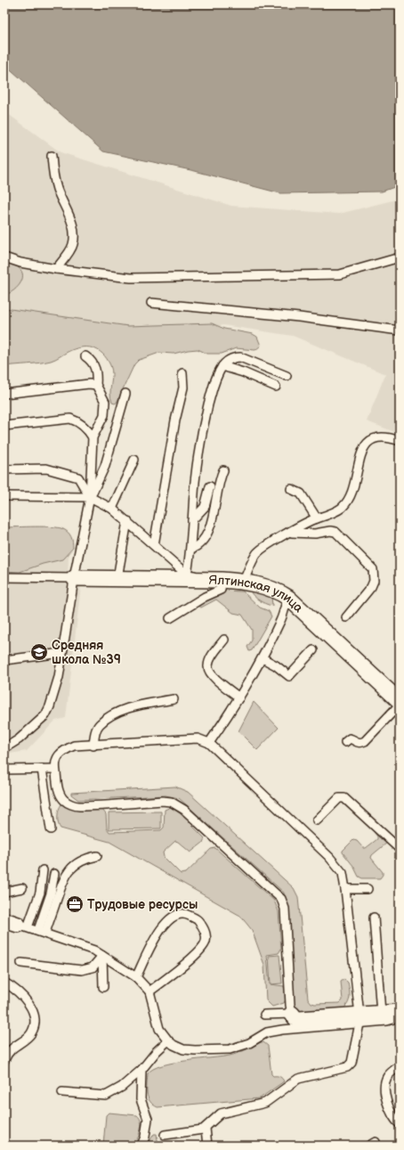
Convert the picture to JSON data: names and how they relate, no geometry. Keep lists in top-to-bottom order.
{
  "streets": {
    "street": ["Ялтинская улица"]
  },
  "places": {
    "school or university": ["Средняя школа №39"],
    "office": ["Трудовые ресурсы"]
  }
}
